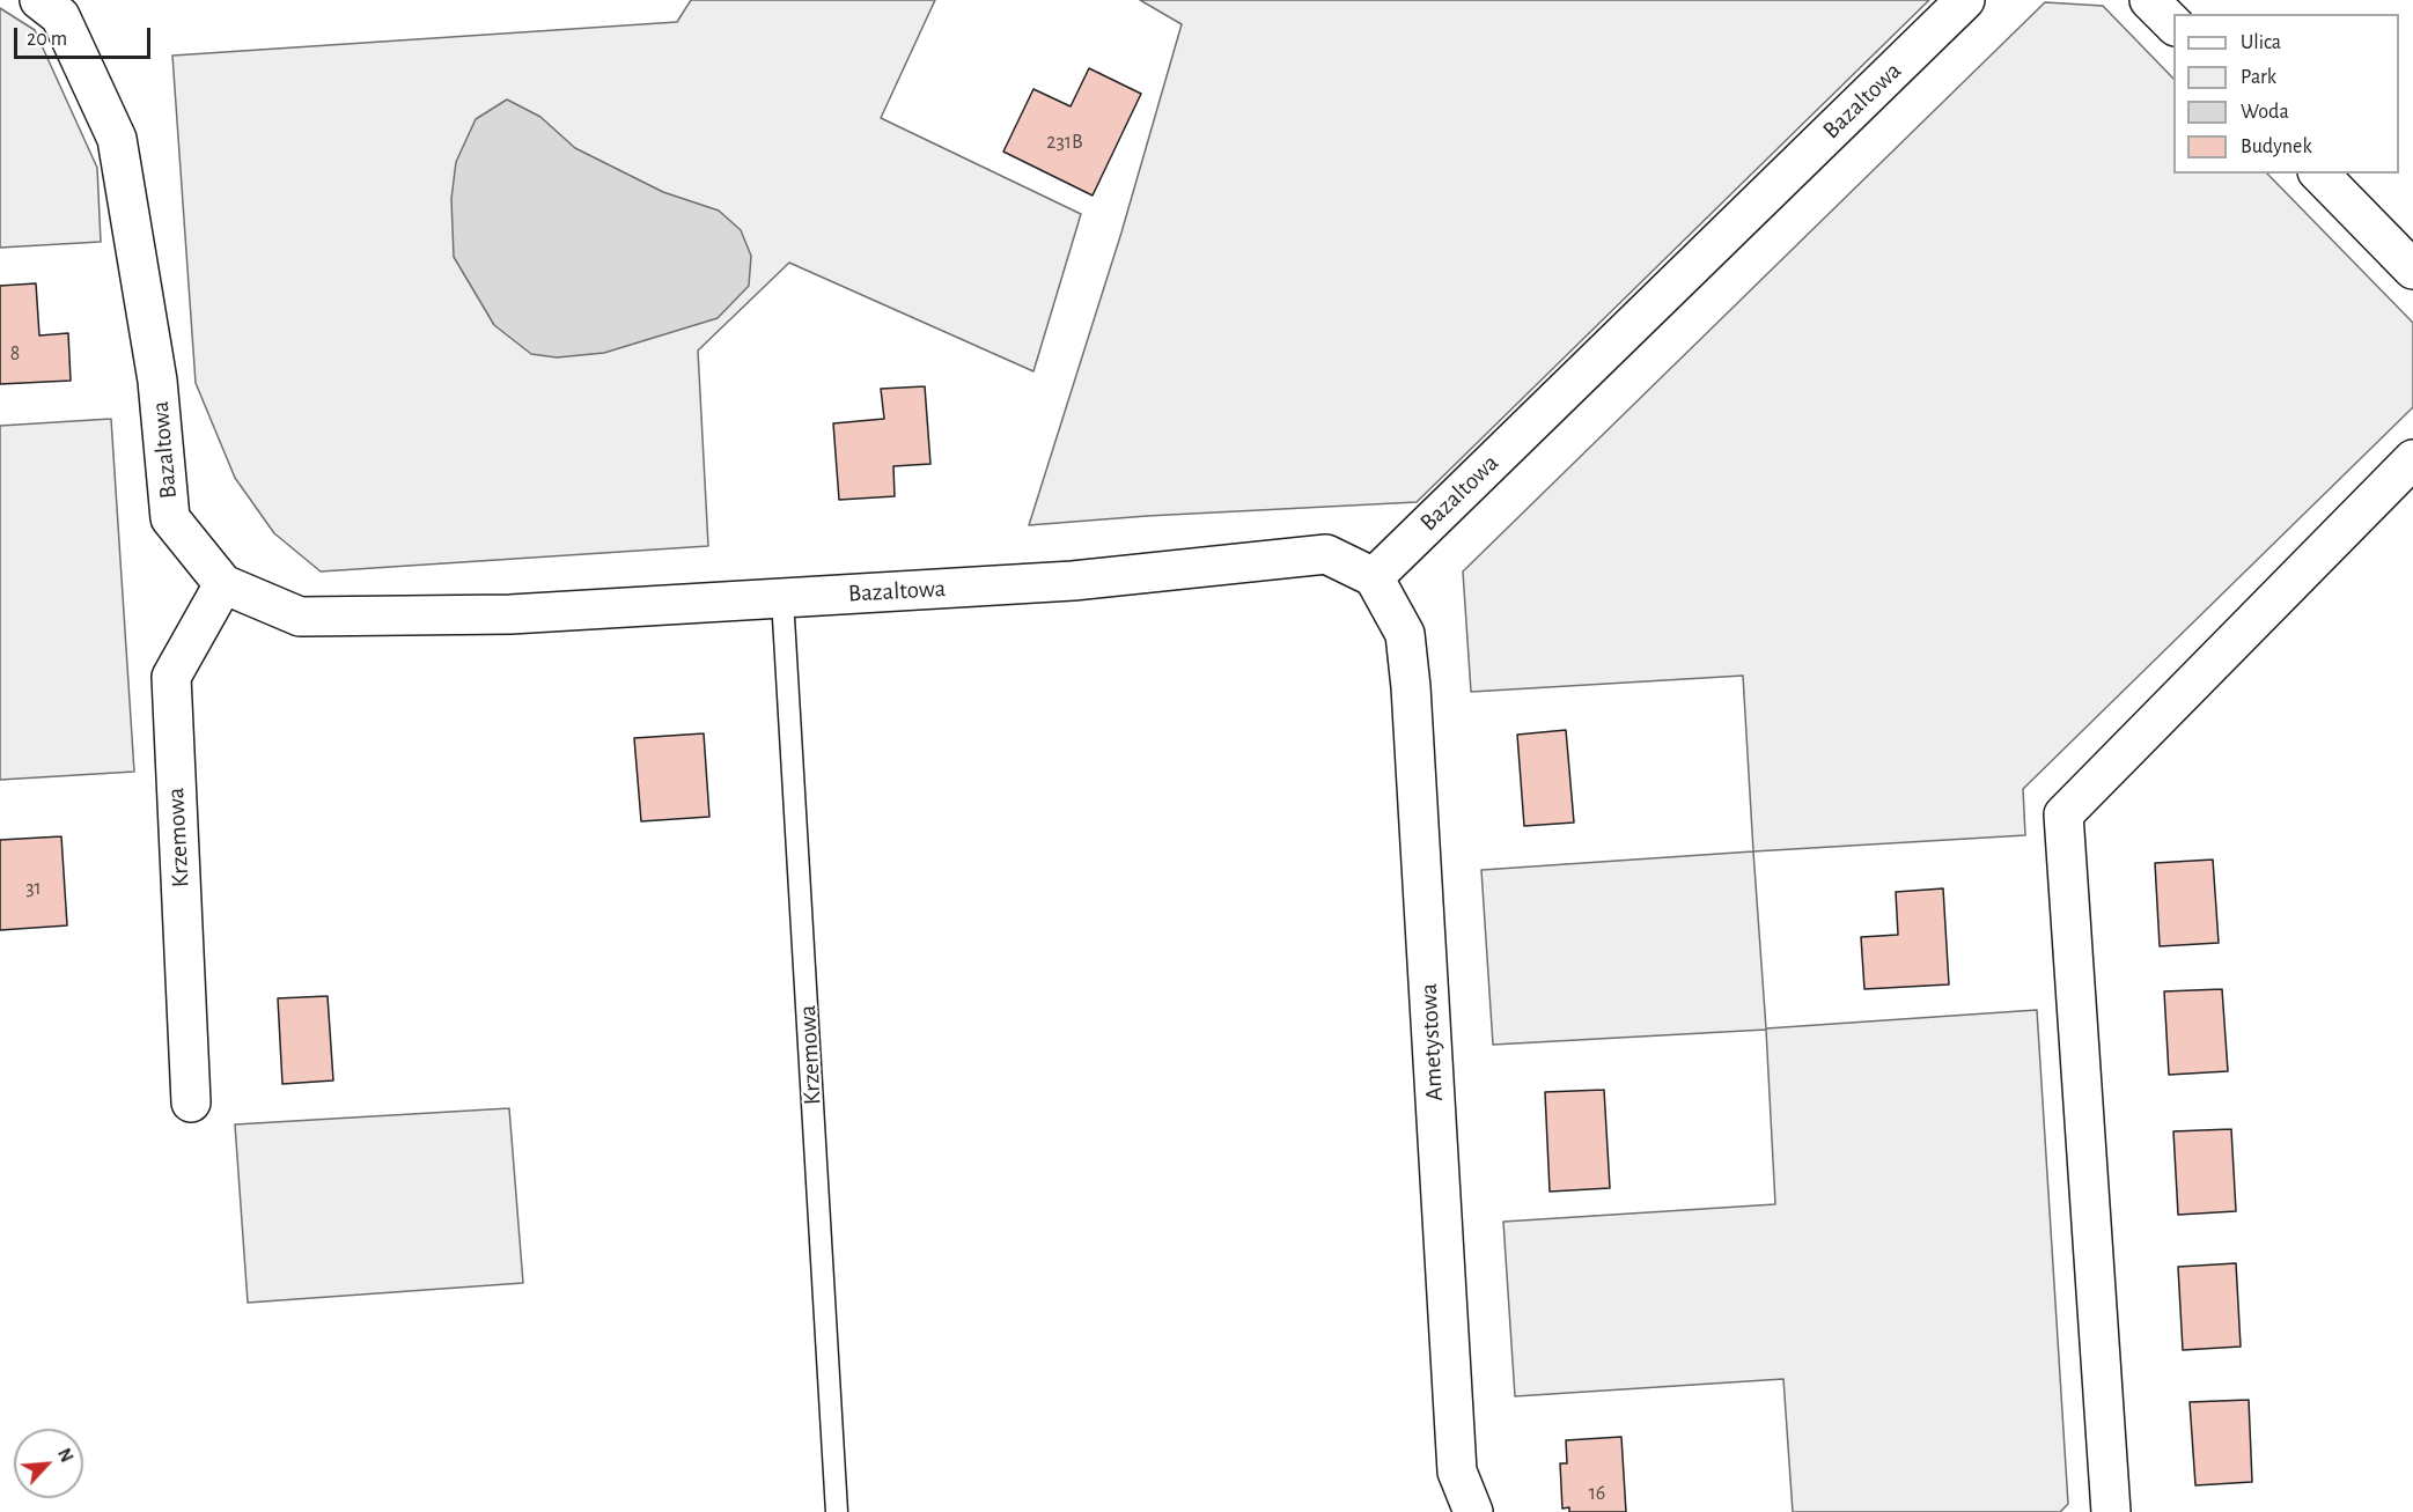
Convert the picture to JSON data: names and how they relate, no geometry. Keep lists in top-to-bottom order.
{
  "streets": {
    "street": ["Bazaltowa", "Krzemowa", "Ametystowa"]
  },
  "crossings": [
    ["Bazaltowa", "Krzemowa"],
    ["Bazaltowa", "Ametystowa"]
  ],
  "house_numbers": [
    "231B",
    "8",
    "31",
    "16"
  ],
  "legend": [
    "Ulica",
    "Park",
    "Woda",
    "Budynek"
  ],
  "scale_bar": "20 m",
  "north": "top right"
}
